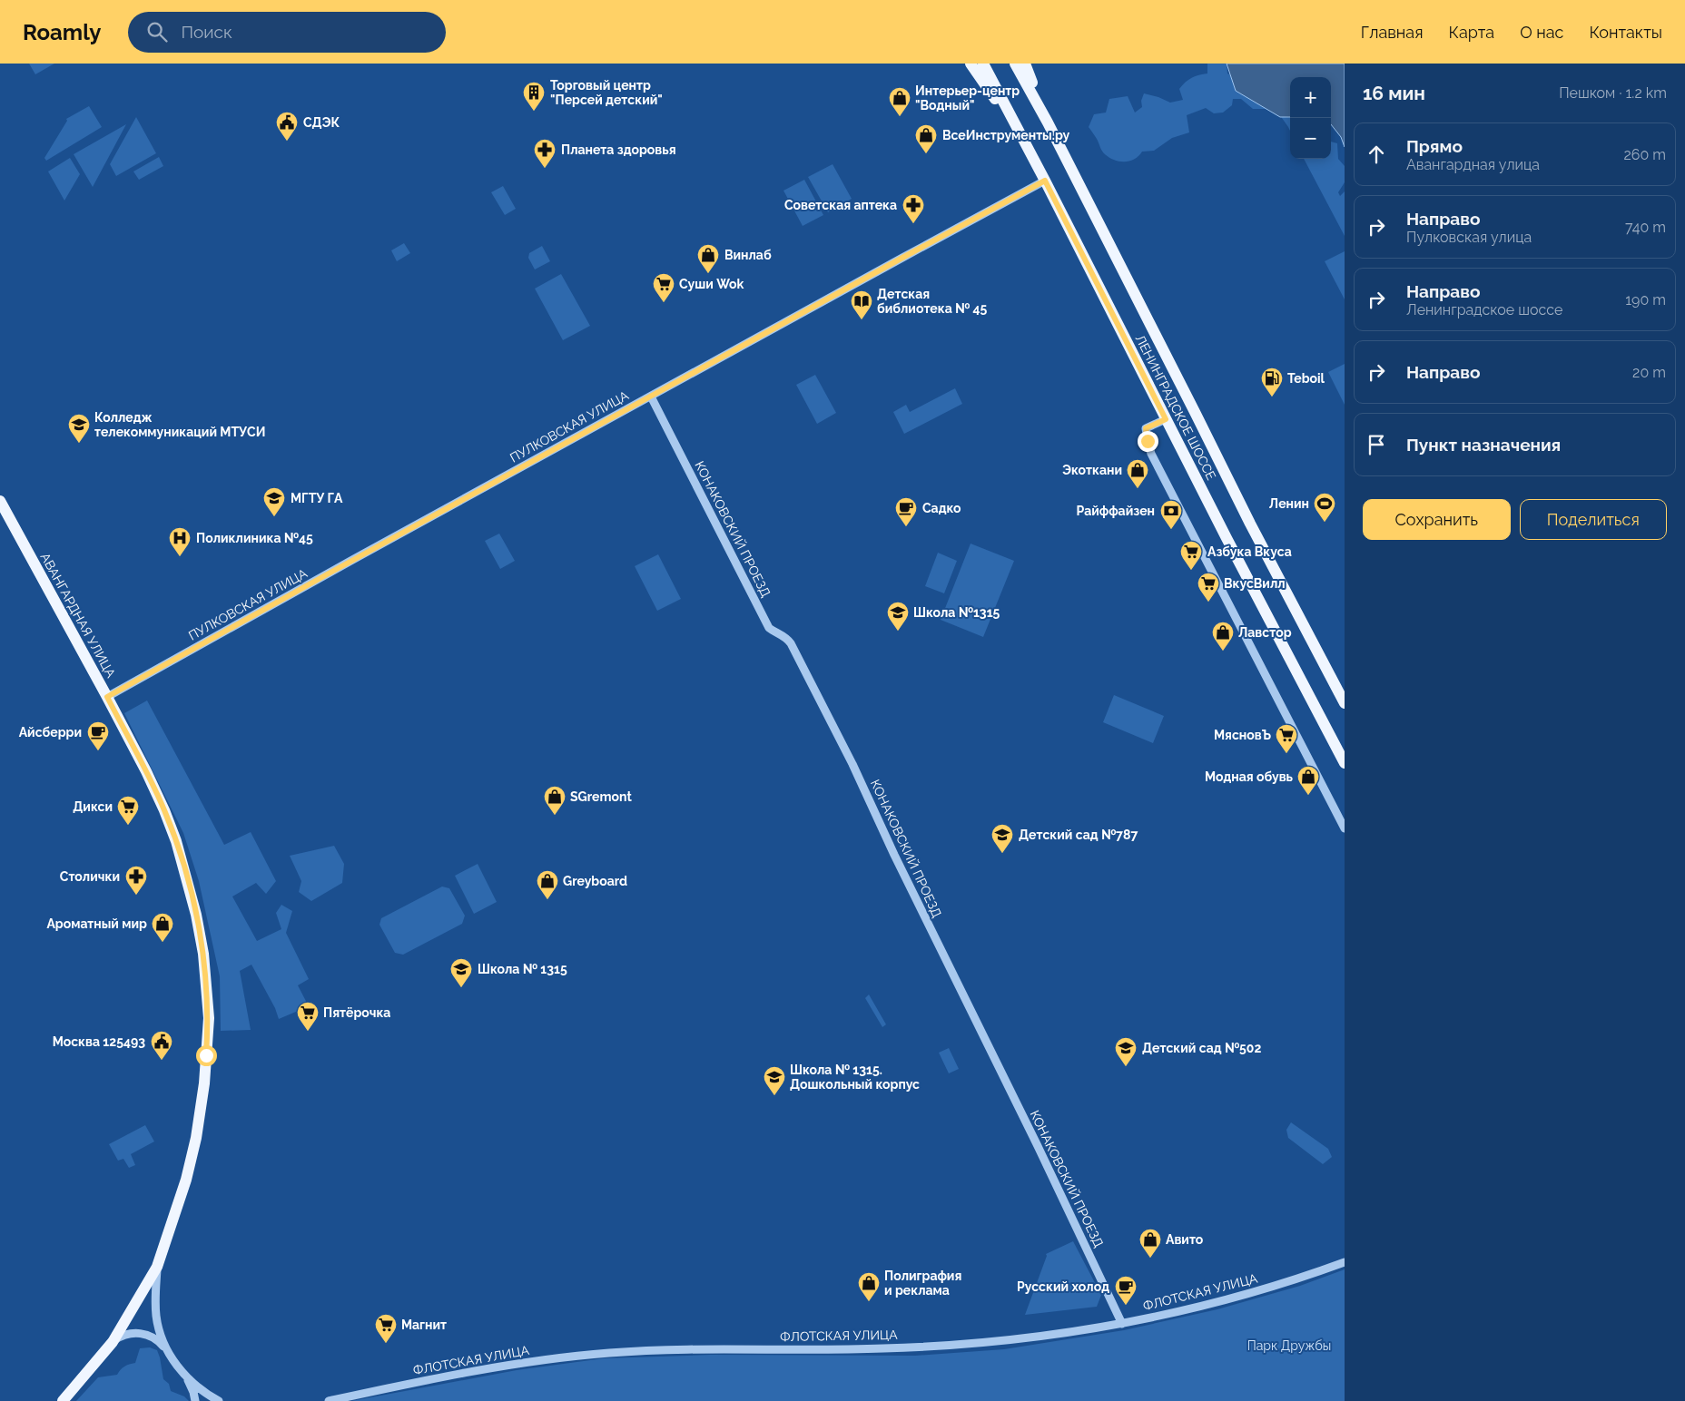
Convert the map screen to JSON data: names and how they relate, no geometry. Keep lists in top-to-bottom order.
{
  "streets": {
    "main road": ["ЛЕНИНГРАДСКОЕ ШОССЕ", "АВАНГАРДНАЯ УЛИЦА"],
    "street": ["ПУЛКОВСКАЯ УЛИЦА", "КОНАКОВСКИЙ ПРОЕЗД", "ФЛОТСКАЯ УЛИЦА"]
  },
  "crossings": [
    ["ЛЕНИНГРАДСКОЕ ШОССЕ", "ПУЛКОВСКАЯ УЛИЦА"],
    ["ПУЛКОВСКАЯ УЛИЦА", "КОНАКОВСКИЙ ПРОЕЗД"],
    ["ПУЛКОВСКАЯ УЛИЦА", "АВАНГАРДНАЯ УЛИЦА"],
    ["КОНАКОВСКИЙ ПРОЕЗД", "ФЛОТСКАЯ УЛИЦА"]
  ],
  "parks": ["Парк Дружбы"],
  "places": {
    "building": ["Торговый центр \"Персей детский\""],
    "shop": [
      "Интерьер-центр \"Водный\"",
      "ВсеИнструменты.ру",
      "Винлаб",
      "Экоткани",
      "Лавстор",
      "Модная обувь",
      "SGremont",
      "Greyboard",
      "Ароматный мир",
      "Авито",
      "Полиграфия и реклама"
    ],
    "public building": ["СДЭК", "Москва 125493"],
    "pharmacy": ["Планета здоровья", "Советская аптека", "Столички"],
    "supermarket": [
      "Суши Wok",
      "Азбука Вкуса",
      "ВкусВилл",
      "МясновЪ",
      "Дикси",
      "Пятёрочка",
      "Магнит"
    ],
    "library": ["Детская библиотека № 45"],
    "fuel station": ["Teboil"],
    "school or university": [
      "Колледж телекоммуникаций МТУСИ",
      "МГТУ ГА",
      "Школа №1315",
      "Детский сад №787",
      "Школа № 1315",
      "Детский сад №502",
      "Школа № 1315. Дошкольный корпус"
    ],
    "sports": ["Ленин"],
    "cafe": ["Садко", "Айсберри", "Русский холод"],
    "bank": ["Райффайзен"],
    "hospital": ["Поликлиника №45"]
  },
  "page": {
    "header": "Roamly",
    "search": "Поиск",
    "nav": [
      "Главная",
      "Карта",
      "О нас",
      "Контакты"
    ],
    "heading": ["16 мин", "Пешком · 1.2 km"],
    "map_buttons": ["+", "−"],
    "list": [
      ["Прямо", "Авангардная улица", "260 m"],
      ["Направо", "Пулковская улица", "740 m"],
      ["Направо", "Ленинградское шоссе", "190 m"],
      ["Направо", "20 m"],
      "Пункт назначения"
    ],
    "buttons": ["Сохранить", "Поделиться"]
  }
}
